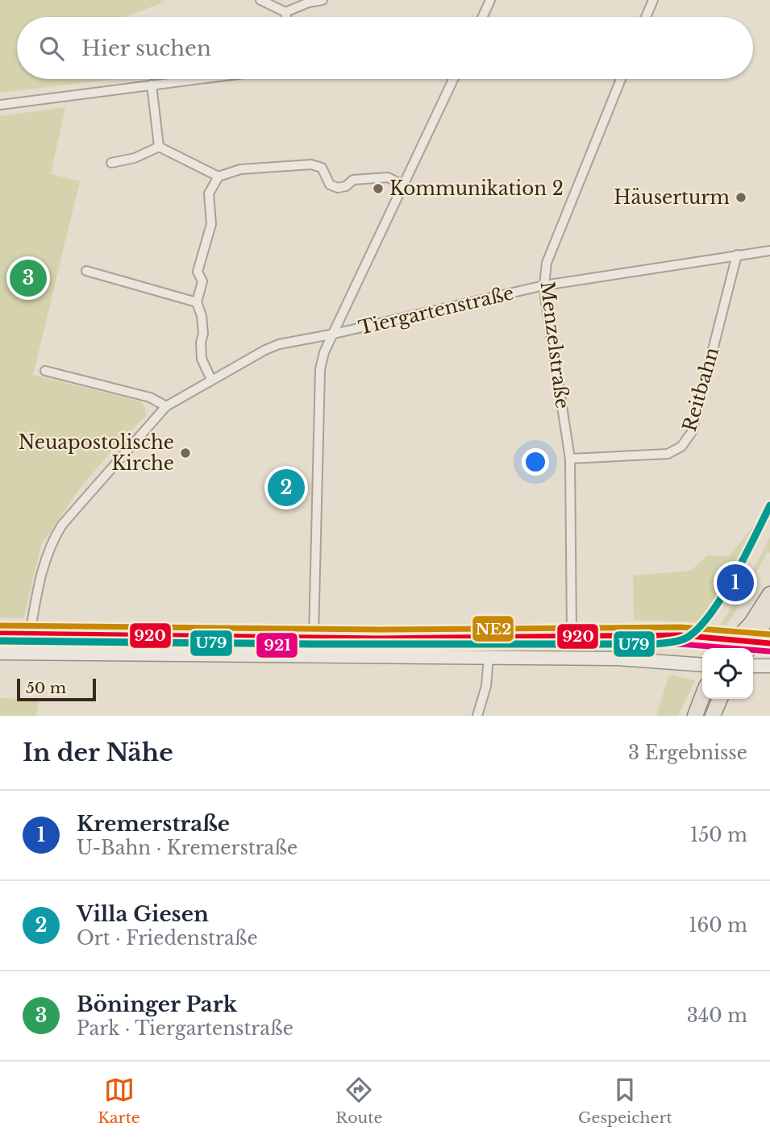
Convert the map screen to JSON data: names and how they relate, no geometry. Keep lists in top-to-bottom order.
{
  "streets": {
    "street": ["Tiergartenstraße", "Menzelstraße", "Reitbahn"]
  },
  "crossings": [
    ["Tiergartenstraße", "Menzelstraße"],
    ["Tiergartenstraße", "Reitbahn"],
    ["Menzelstraße", "Reitbahn"]
  ],
  "places": ["Kommunikation 2", "Häuserturm", "Neuapostolische Kirche"],
  "lines": [
    "transit line U79",
    "transit line NE2",
    "transit line 920",
    "transit line 921"
  ],
  "scale_bar": "50 m",
  "page": {
    "search": "Hier suchen",
    "pins": ["3", "2", "1"],
    "scale": "50 m",
    "heading": ["In der Nähe", "3 Ergebnisse"],
    "list": [
      {
        "mark": "1",
        "name": "Kremerstraße",
        "note": "U-Bahn · Kremerstraße",
        "value": "150 m"
      },
      {
        "mark": "2",
        "name": "Villa Giesen",
        "note": "Ort · Friedenstraße",
        "value": "160 m"
      },
      {
        "mark": "3",
        "name": "Böninger Park",
        "note": "Park · Tiergartenstraße",
        "value": "340 m"
      }
    ],
    "nav": ["Karte", "Route", "Gespeichert"]
  }
}
